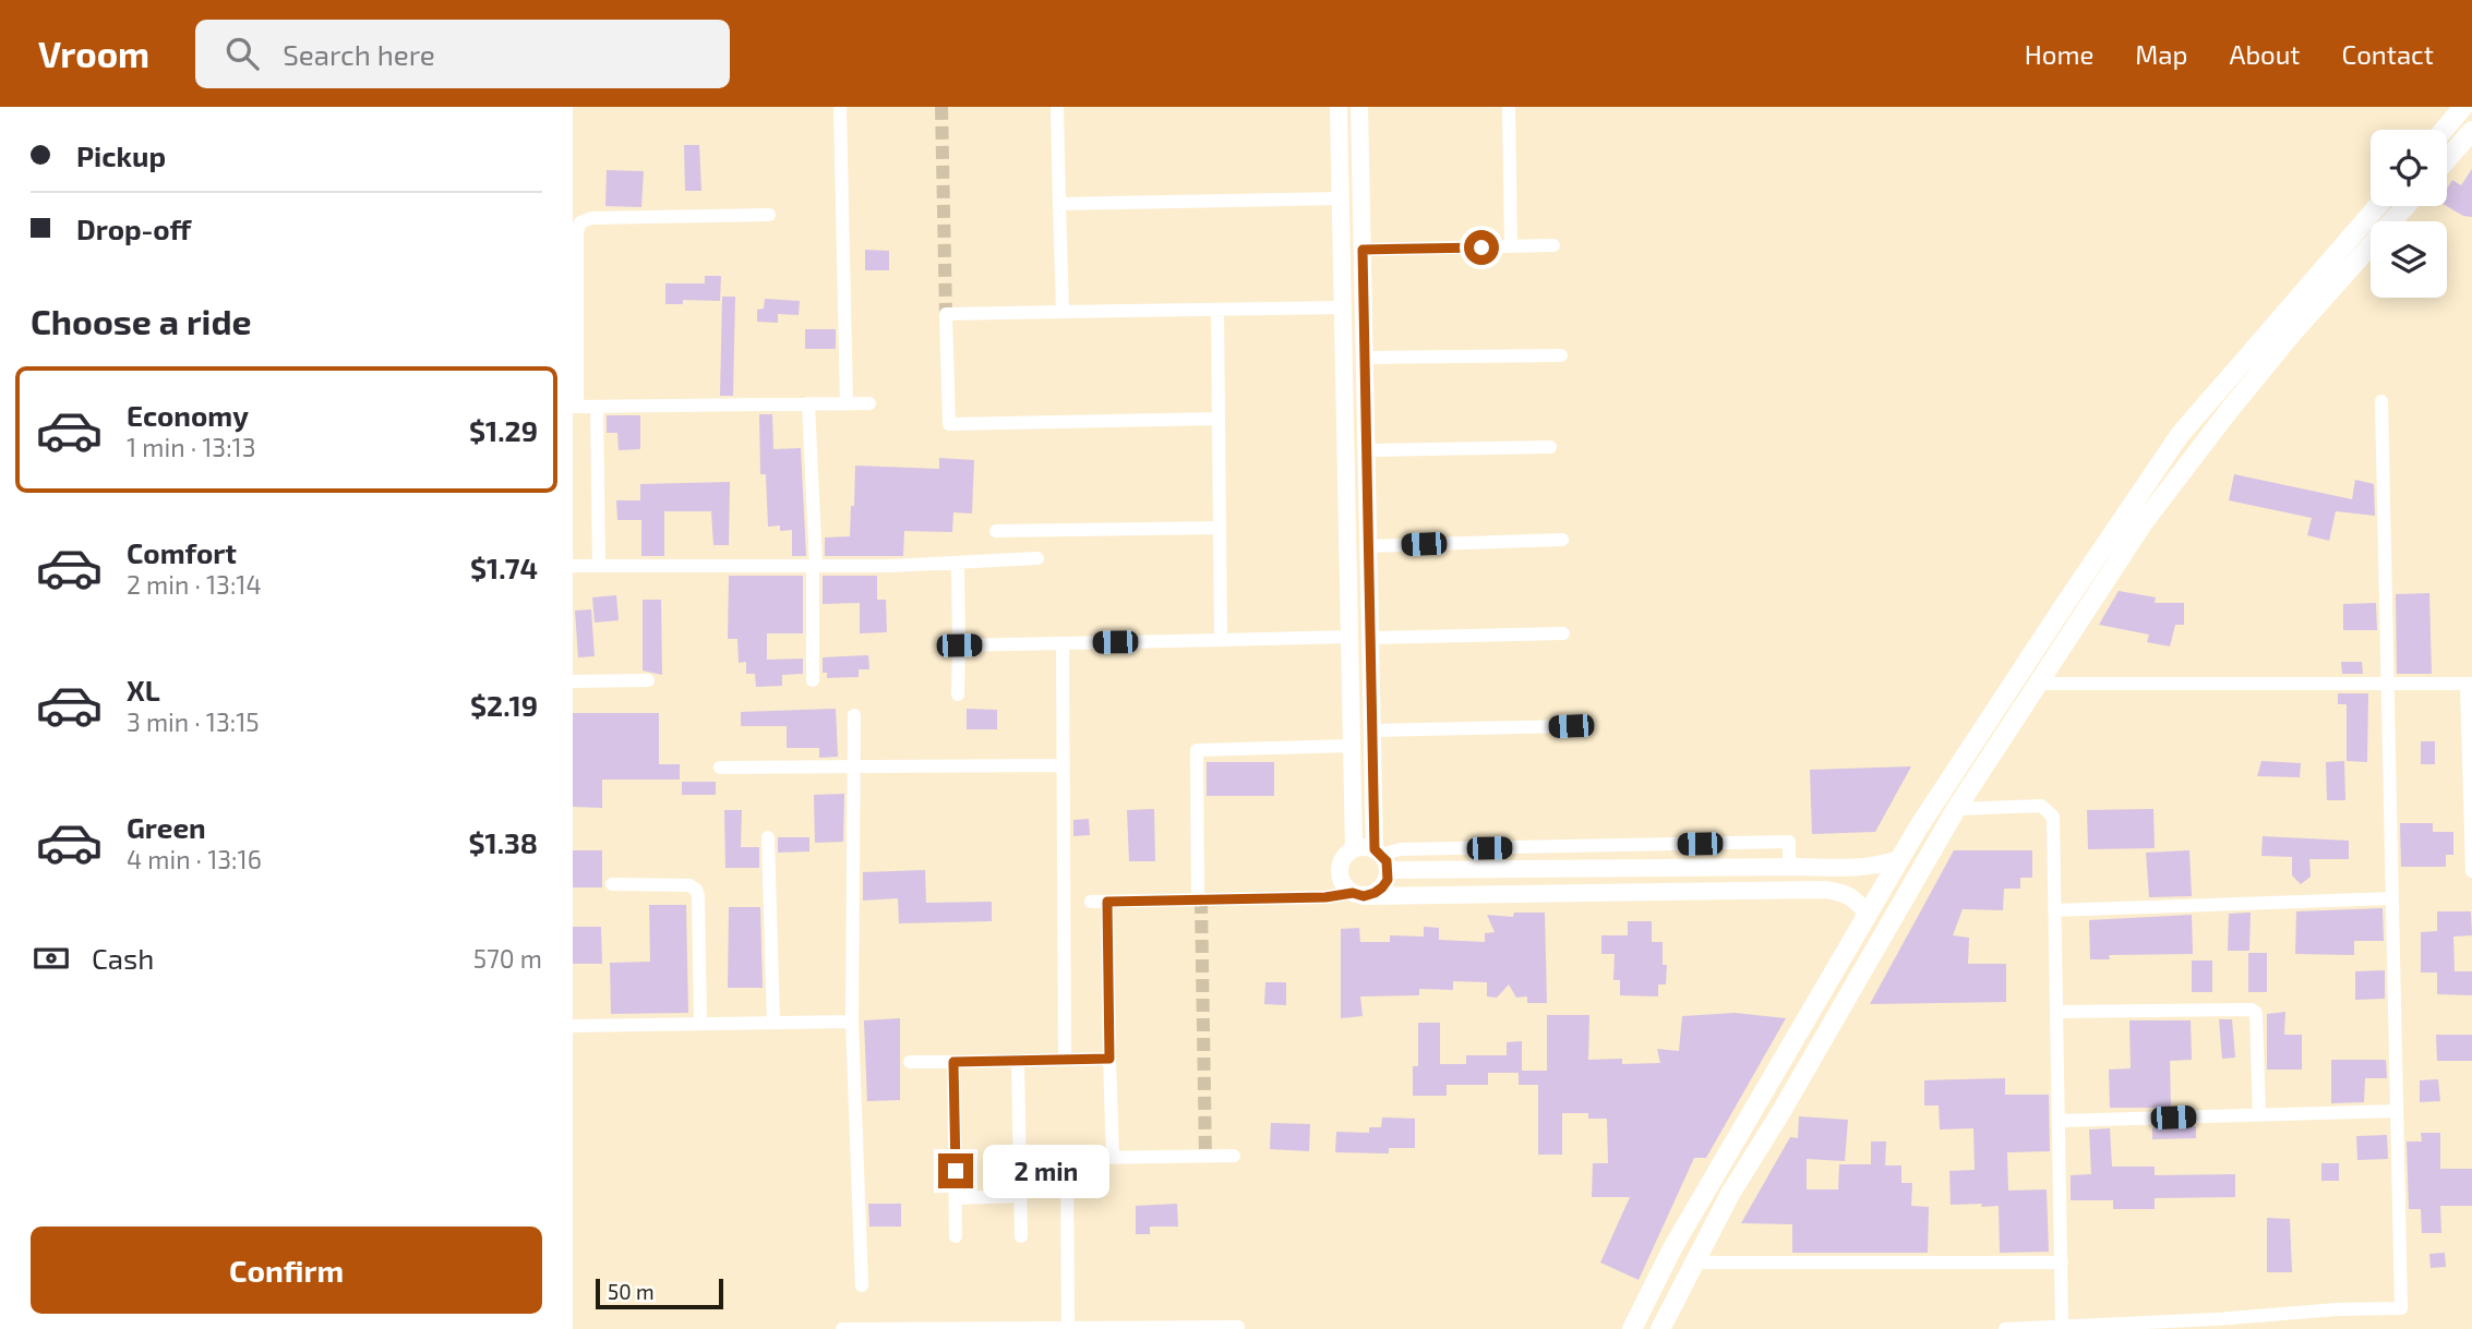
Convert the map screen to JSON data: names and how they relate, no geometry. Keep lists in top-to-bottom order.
{
  "scale_bar": "50 m",
  "page": {
    "header": "Vroom",
    "search": "Search here",
    "nav": [
      "Home",
      "Map",
      "About",
      "Contact"
    ],
    "banner": ["Pickup", "Drop-off"],
    "heading": "Choose a ride",
    "list": [
      {
        "name": "Economy",
        "note": "1 min · 13:13",
        "value": "$1.29"
      },
      {
        "name": "Comfort",
        "note": "2 min · 13:14",
        "value": "$1.74"
      },
      {
        "name": "XL",
        "note": "3 min · 13:15",
        "value": "$2.19"
      },
      {
        "name": "Green",
        "note": "4 min · 13:16",
        "value": "$1.38"
      }
    ],
    "pay": ["Cash", "570 m"],
    "bubble": "2 min",
    "buttons": "Confirm",
    "scale": "50 m"
  }
}
